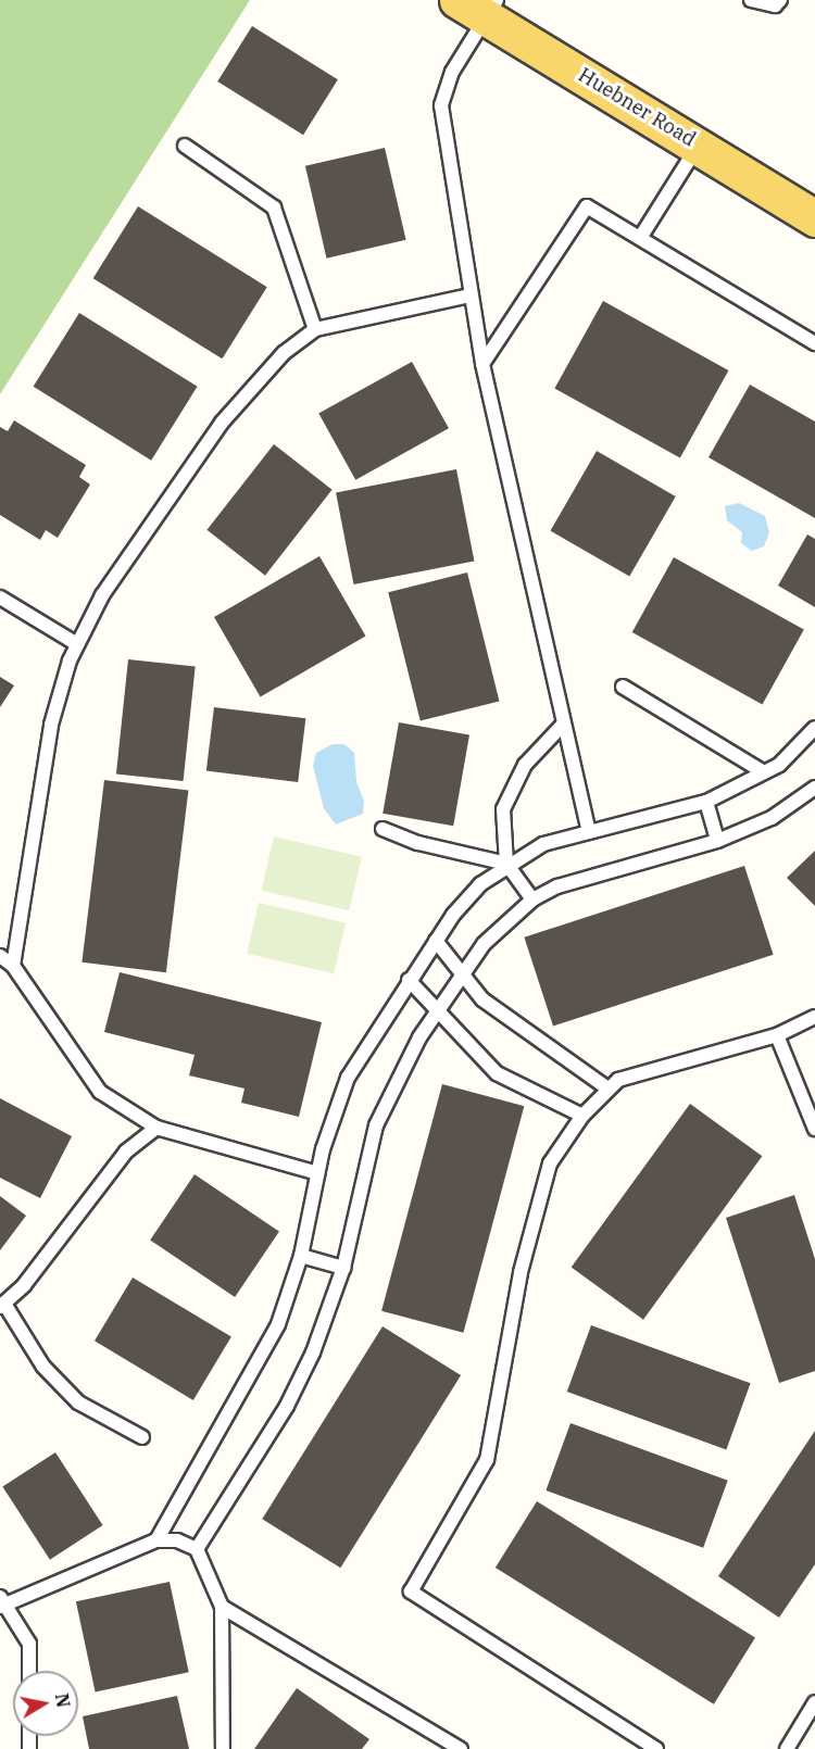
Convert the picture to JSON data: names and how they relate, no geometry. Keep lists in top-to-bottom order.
{
  "streets": {
    "main road": ["Huebner Road"]
  },
  "north": "right"
}
